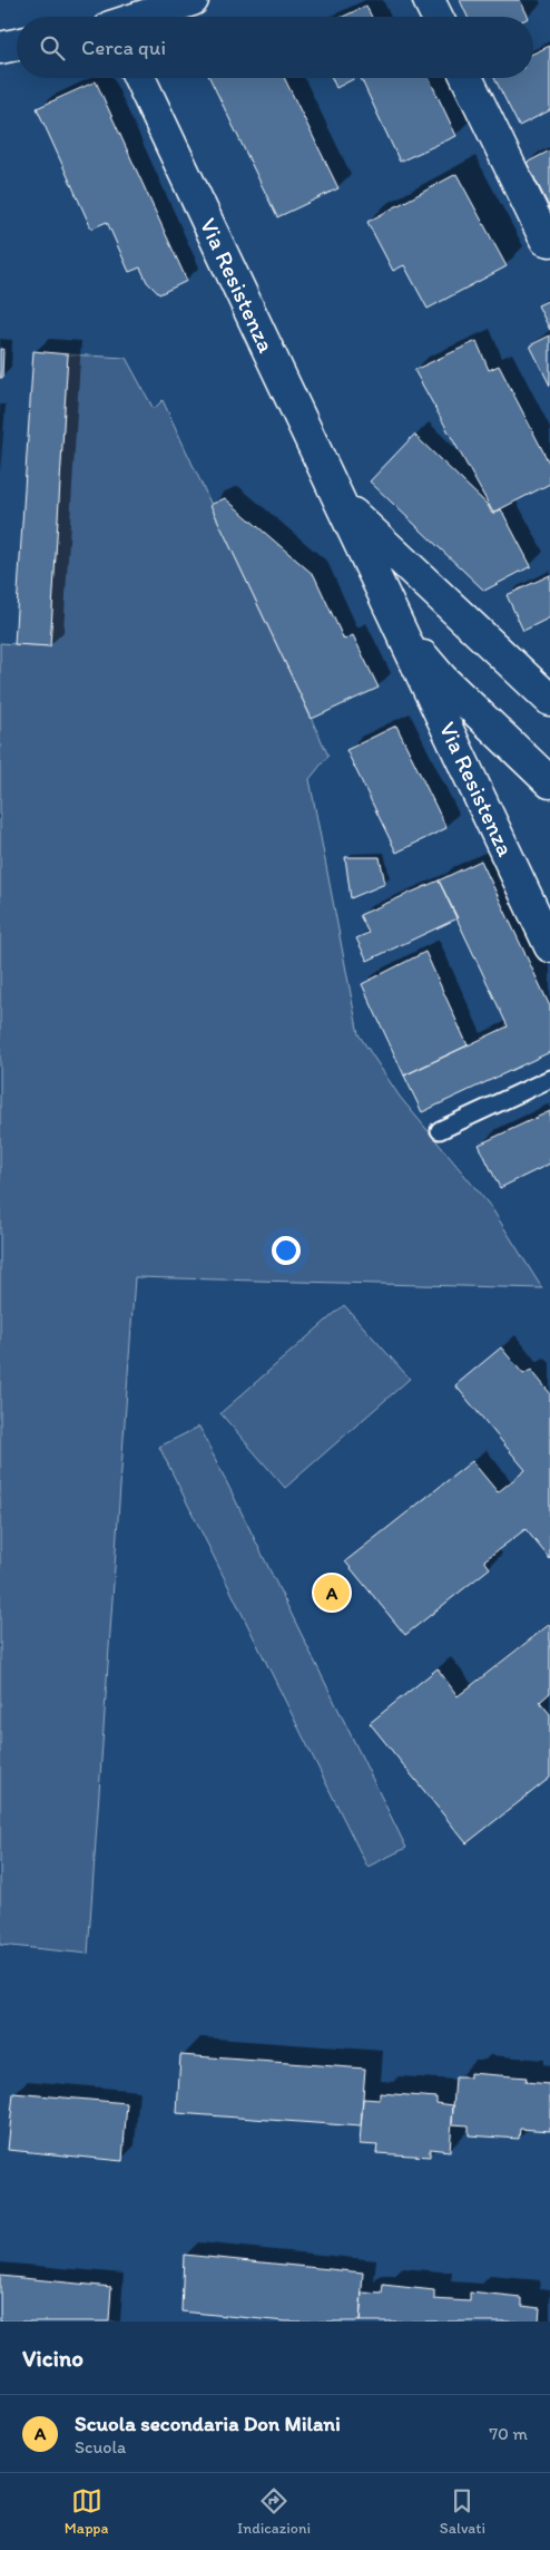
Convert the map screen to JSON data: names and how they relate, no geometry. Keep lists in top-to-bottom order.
{
  "streets": {
    "street": ["Via Resistenza"]
  },
  "page": {
    "search": "Cerca qui",
    "pins": "A",
    "heading": "Vicino",
    "list": [
      {
        "mark": "A",
        "name": "Scuola secondaria Don Milani",
        "note": "Scuola",
        "value": "70 m"
      }
    ],
    "nav": ["Mappa", "Indicazioni", "Salvati"]
  }
}
